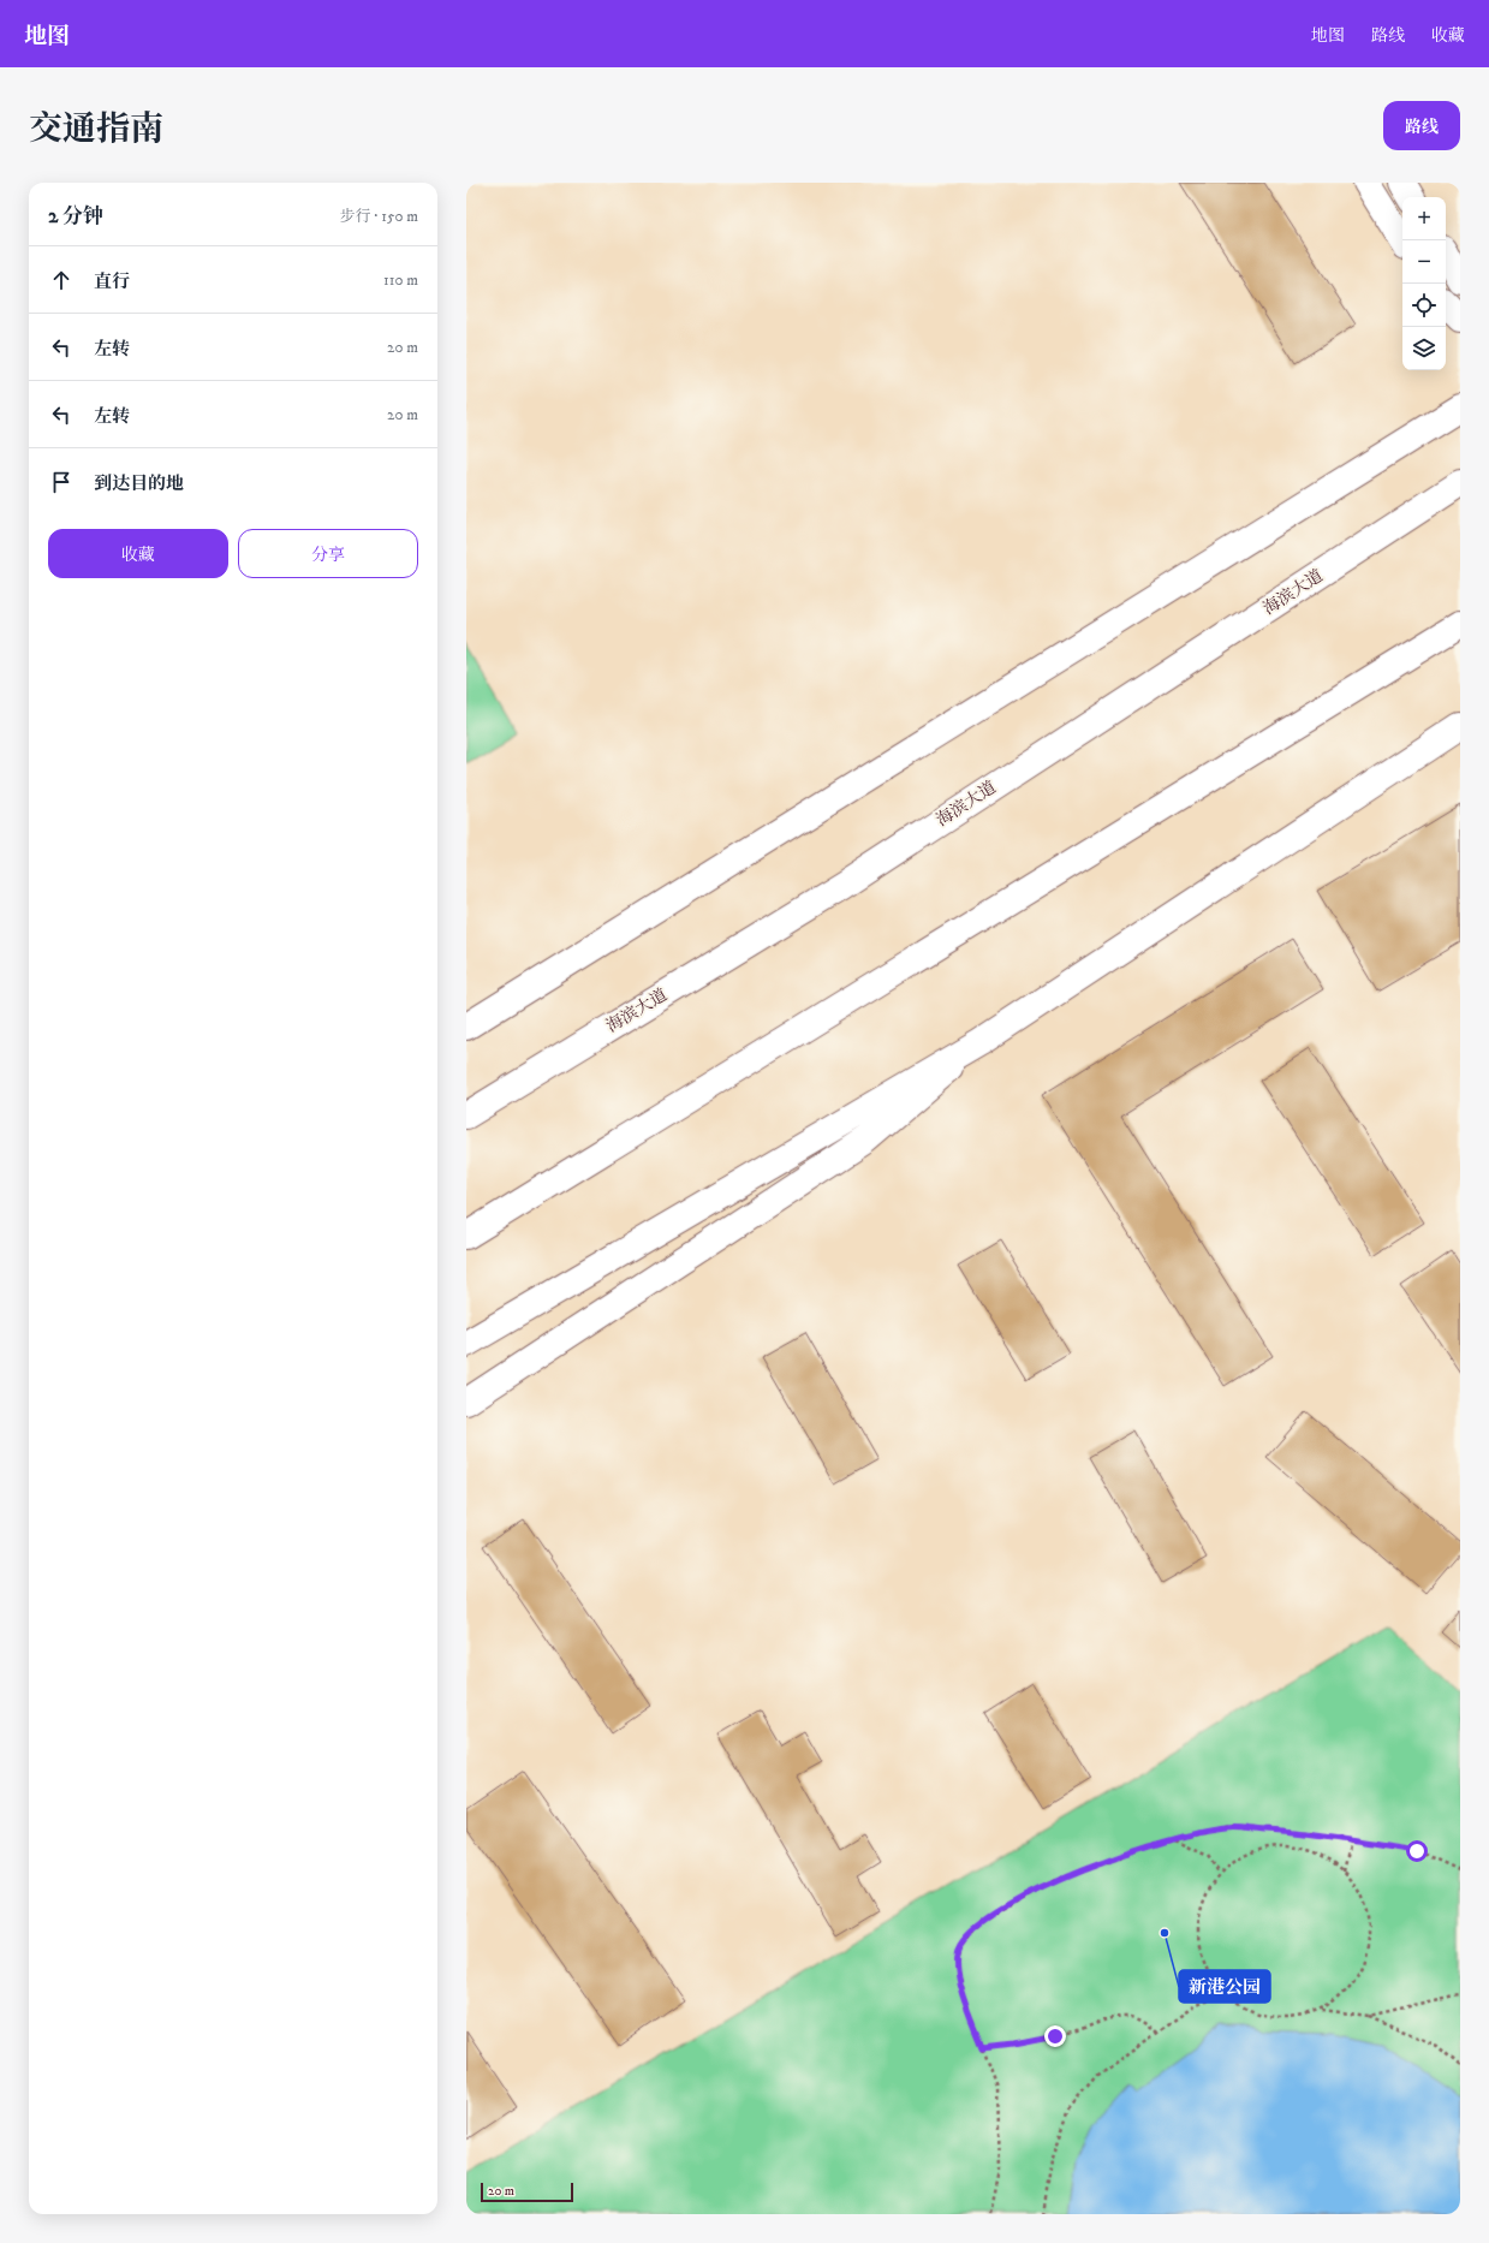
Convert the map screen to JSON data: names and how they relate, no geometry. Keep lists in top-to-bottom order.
{
  "streets": {
    "main road": ["海滨大道"]
  },
  "places": ["新港公园"],
  "scale_bar": "20 m",
  "page": {
    "header": "地图",
    "nav": ["地图", "路线", "收藏"],
    "title": "交通指南",
    "buttons": [
      "路线",
      ["收藏", "分享"]
    ],
    "heading": ["2 分钟", "步行 · 150 m"],
    "map_buttons": ["+", "−"],
    "list": [
      ["直行", "110 m"],
      ["左转", "20 m"],
      ["左转", "20 m"],
      "到达目的地"
    ],
    "scale": "20 m"
  }
}
